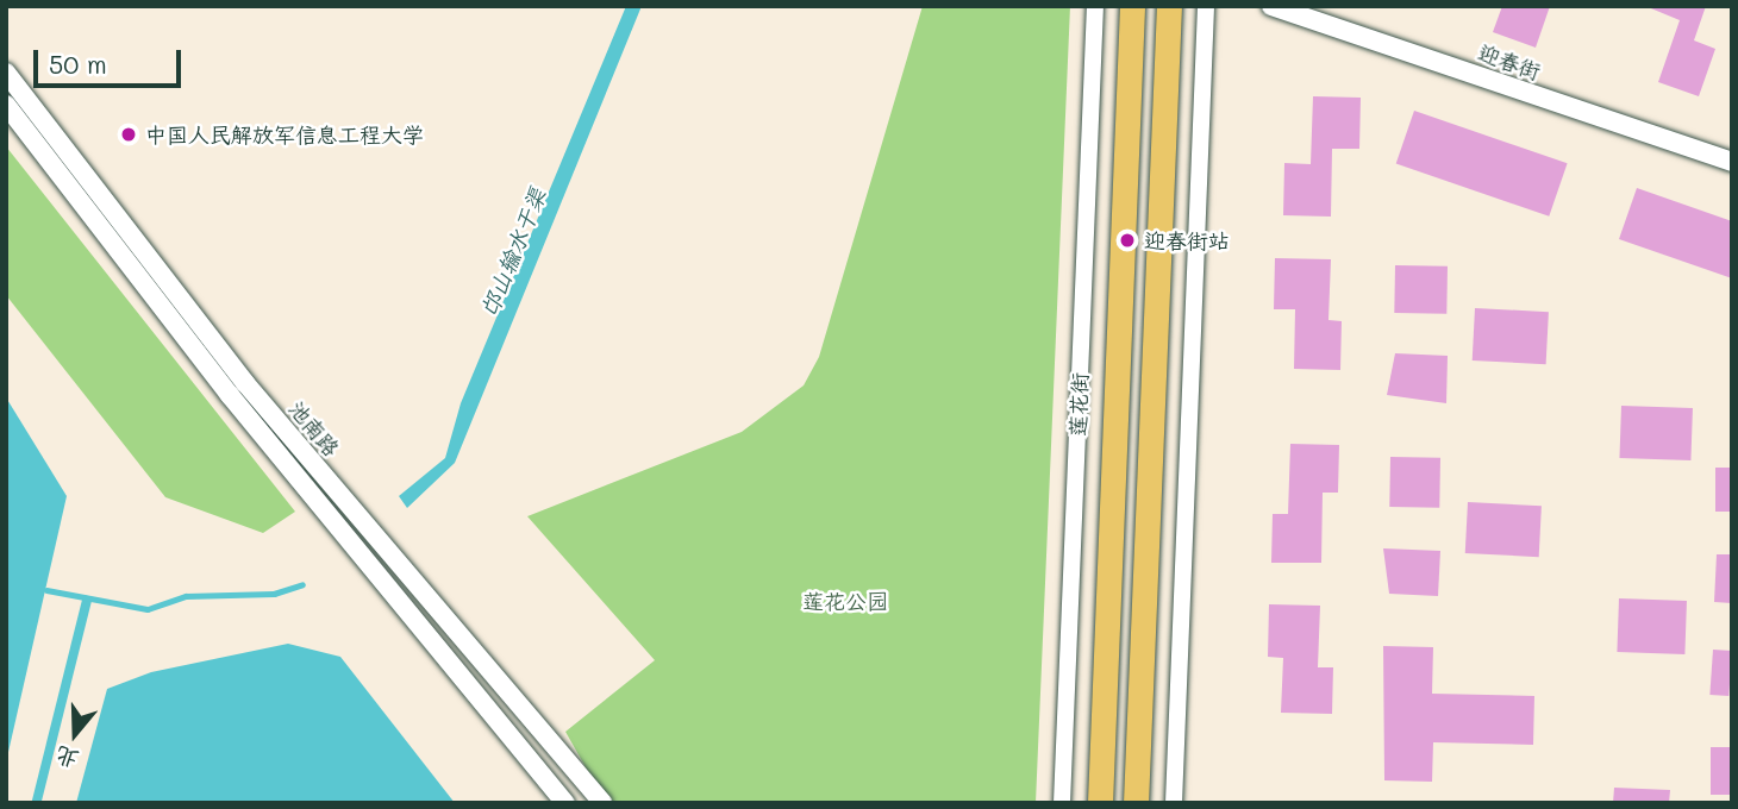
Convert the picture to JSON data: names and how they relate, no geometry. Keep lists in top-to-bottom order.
{
  "streets": {
    "main road": ["莲花街"],
    "street": ["迎春街", "池南路"]
  },
  "water": ["邙山输水干渠"],
  "parks": ["莲花公园"],
  "places": ["中国人民解放军信息工程大学", "迎春街站"],
  "scale_bar": "50 m",
  "north": "bottom"
}
